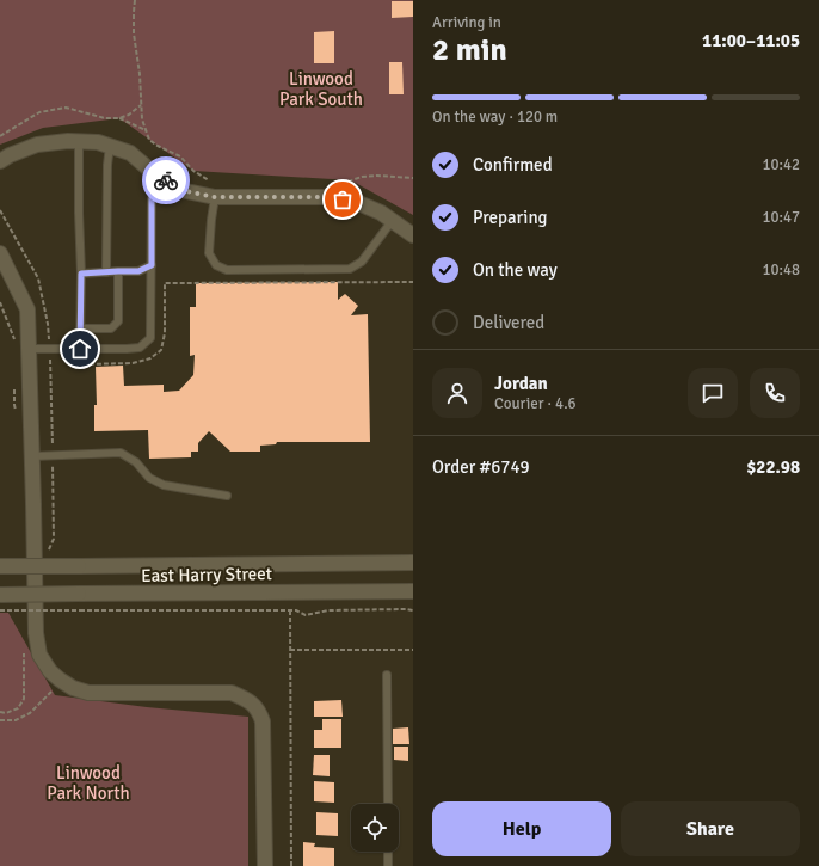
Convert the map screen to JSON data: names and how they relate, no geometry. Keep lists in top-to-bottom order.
{
  "streets": {
    "street": ["East Harry Street"]
  },
  "parks": ["Linwood Park South", "Linwood Park North"],
  "page": {
    "heading": ["2 min", "Arriving in", "11:00–11:05"],
    "panel": [
      "Jordan",
      "Courier · 4.6",
      "Order #6749",
      "$22.98"
    ],
    "bar": "On the way · 120 m",
    "list": [
      ["Confirmed", "10:42"],
      ["Preparing", "10:47"],
      ["On the way", "10:48"],
      "Delivered"
    ],
    "buttons": ["Help", "Share"]
  }
}
